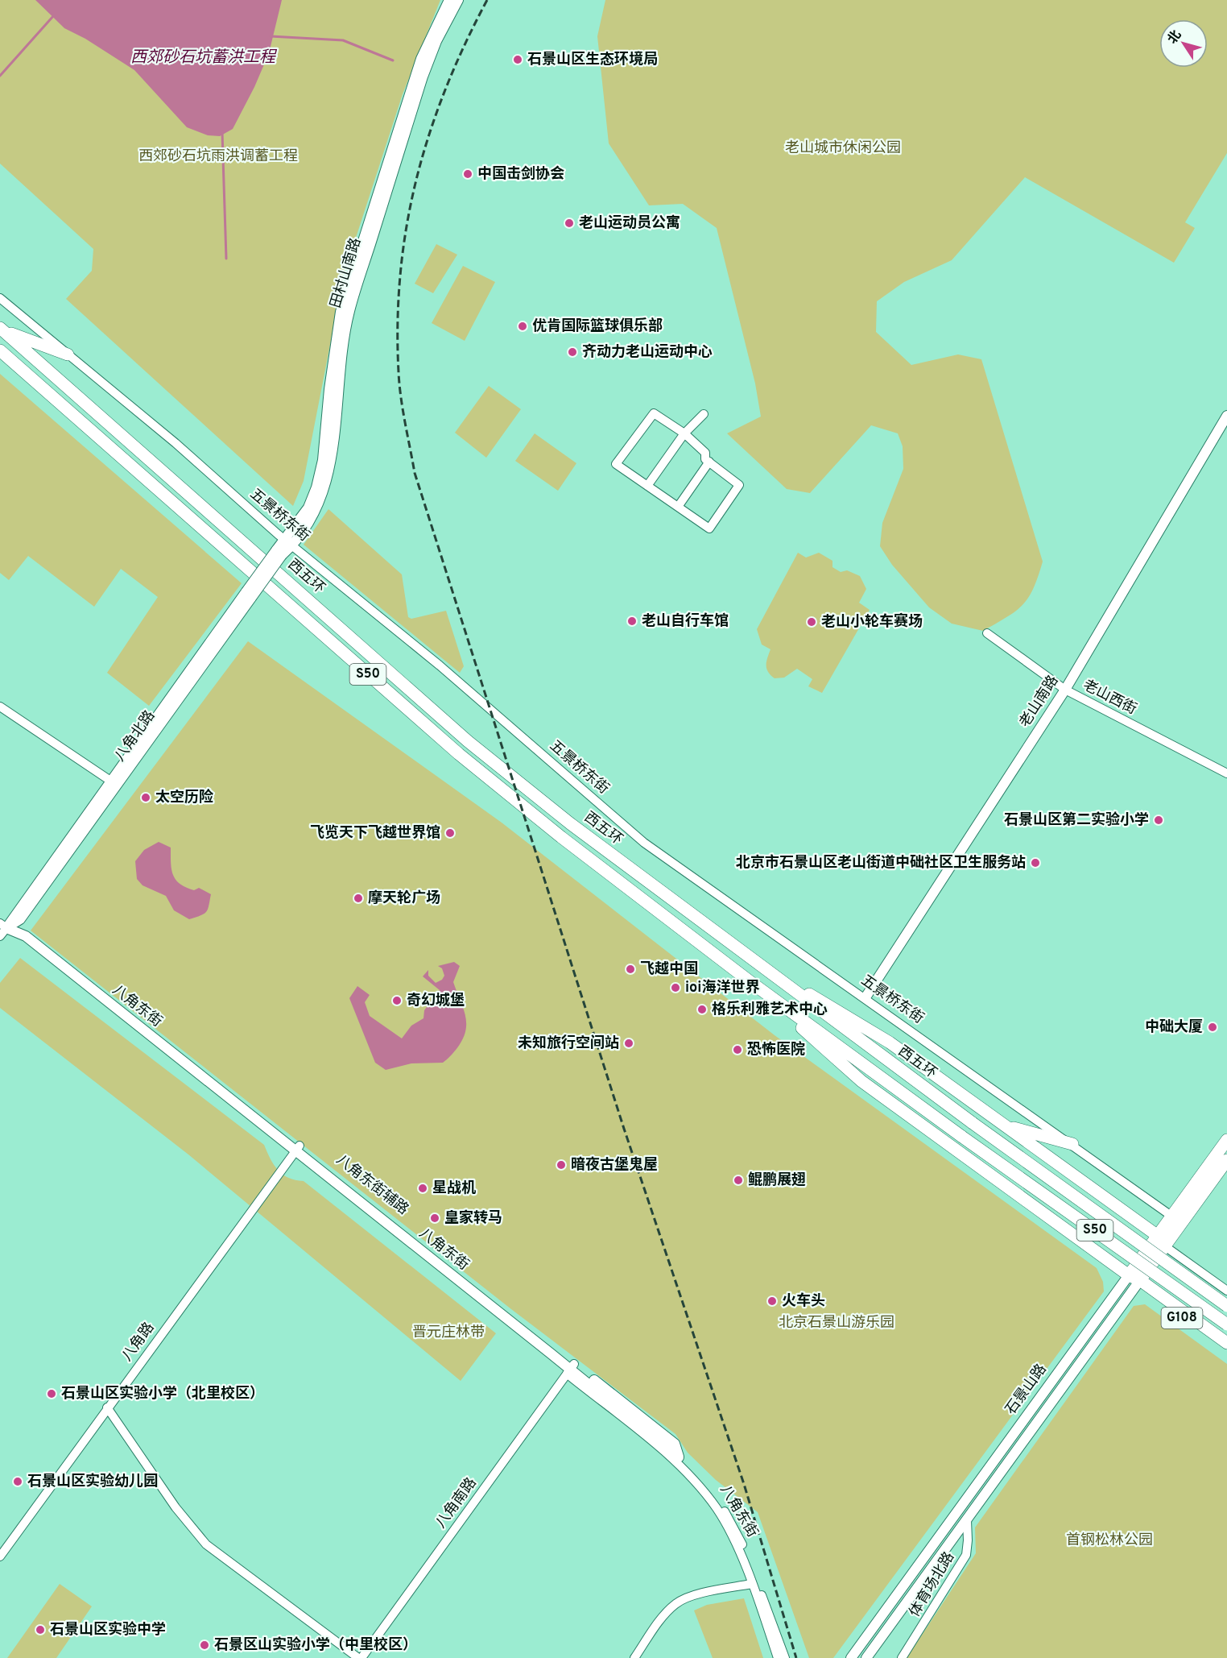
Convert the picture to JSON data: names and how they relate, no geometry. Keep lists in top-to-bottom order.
{
  "streets": {
    "highway": [
      "西五环",
      "S50",
      "G108",
      "石景山路"
    ],
    "main road": [
      "田村山南路",
      "老山南路",
      "八角北路",
      "八角东街"
    ],
    "street": [
      "五景桥东街",
      "老山西街",
      "八角路",
      "八角南路",
      "体育场北路"
    ]
  },
  "crossings": [
    ["田村山南路", "五景桥东街"],
    ["田村山南路", "八角北路"],
    ["五景桥东街", "老山南路"],
    ["五景桥东街", "石景山路"],
    ["老山西街", "老山南路"],
    ["八角北路", "八角东街"],
    ["八角东街", "八角路"],
    ["八角东街", "八角南路"],
    ["G108", "石景山路"],
    ["石景山路", "体育场北路"]
  ],
  "water": ["西郊砂石坑蓄洪工程"],
  "parks": [
    "老山城市休闲公园",
    "西郊砂石坑雨洪调蓄工程",
    "北京石景山游乐园",
    "晋元庄林带",
    "首钢松林公园"
  ],
  "places": [
    "石景山区生态环境局",
    "中国击剑协会",
    "老山运动员公寓",
    "优肯国际篮球俱乐部",
    "齐动力老山运动中心",
    "老山自行车馆",
    "老山小轮车赛场",
    "太空历险",
    "石景山区第二实验小学",
    "飞览天下飞越世界馆",
    "北京市石景山区老山街道中础社区卫生服务站",
    "摩天轮广场",
    "飞越中国",
    "ioi海洋世界",
    "奇幻城堡",
    "格乐利雅艺术中心",
    "中础大厦",
    "未知旅行空间站",
    "恐怖医院",
    "暗夜古堡鬼屋",
    "鲲鹏展翅",
    "星战机",
    "皇家转马",
    "火车头",
    "石景山区实验小学（北里校区）",
    "石景山区实验幼儿园",
    "石景山区实验中学",
    "石景区山实验小学（中里校区）"
  ],
  "north": "top left"
}
